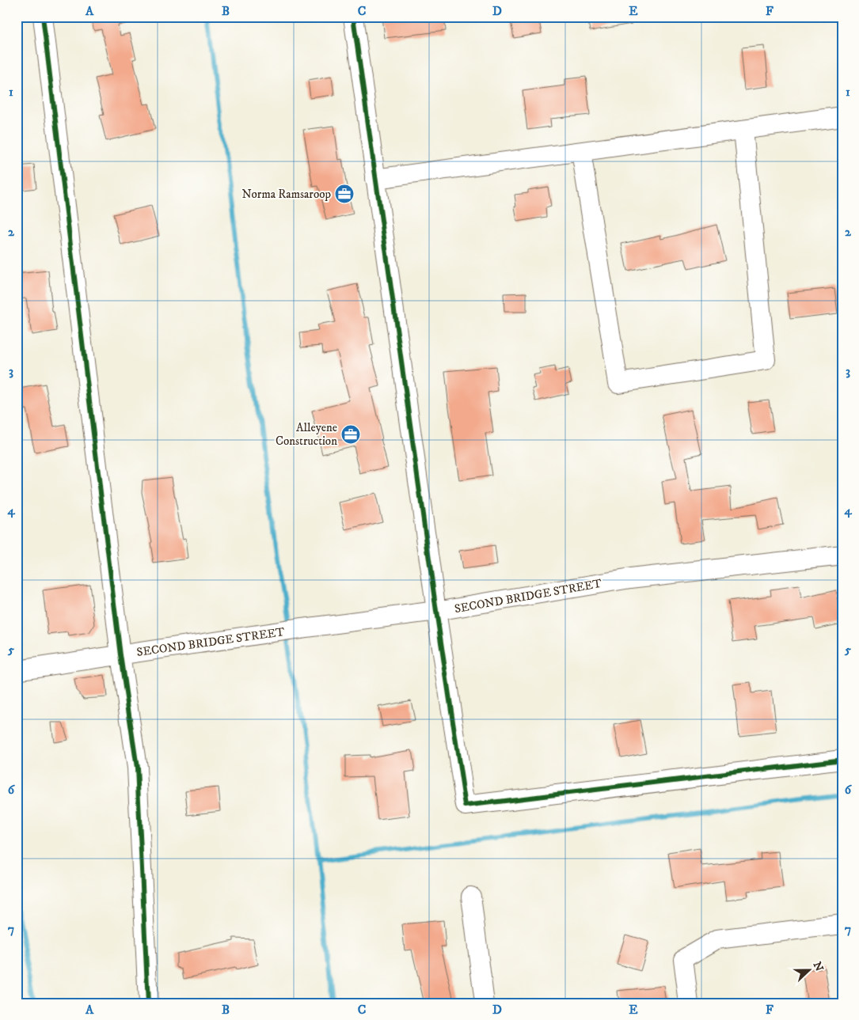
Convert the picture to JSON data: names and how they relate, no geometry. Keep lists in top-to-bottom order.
{
  "streets": {
    "street": ["SECOND BRIDGE STREET"]
  },
  "places": {
    "office": ["Norma Ramsaroop", "Alleyene Construction"]
  },
  "north": "right",
  "grid": {
    "columns": [
      "A",
      "B",
      "C",
      "D",
      "E",
      "F"
    ],
    "rows": [
      "1",
      "2",
      "3",
      "4",
      "5",
      "6",
      "7"
    ]
  }
}
